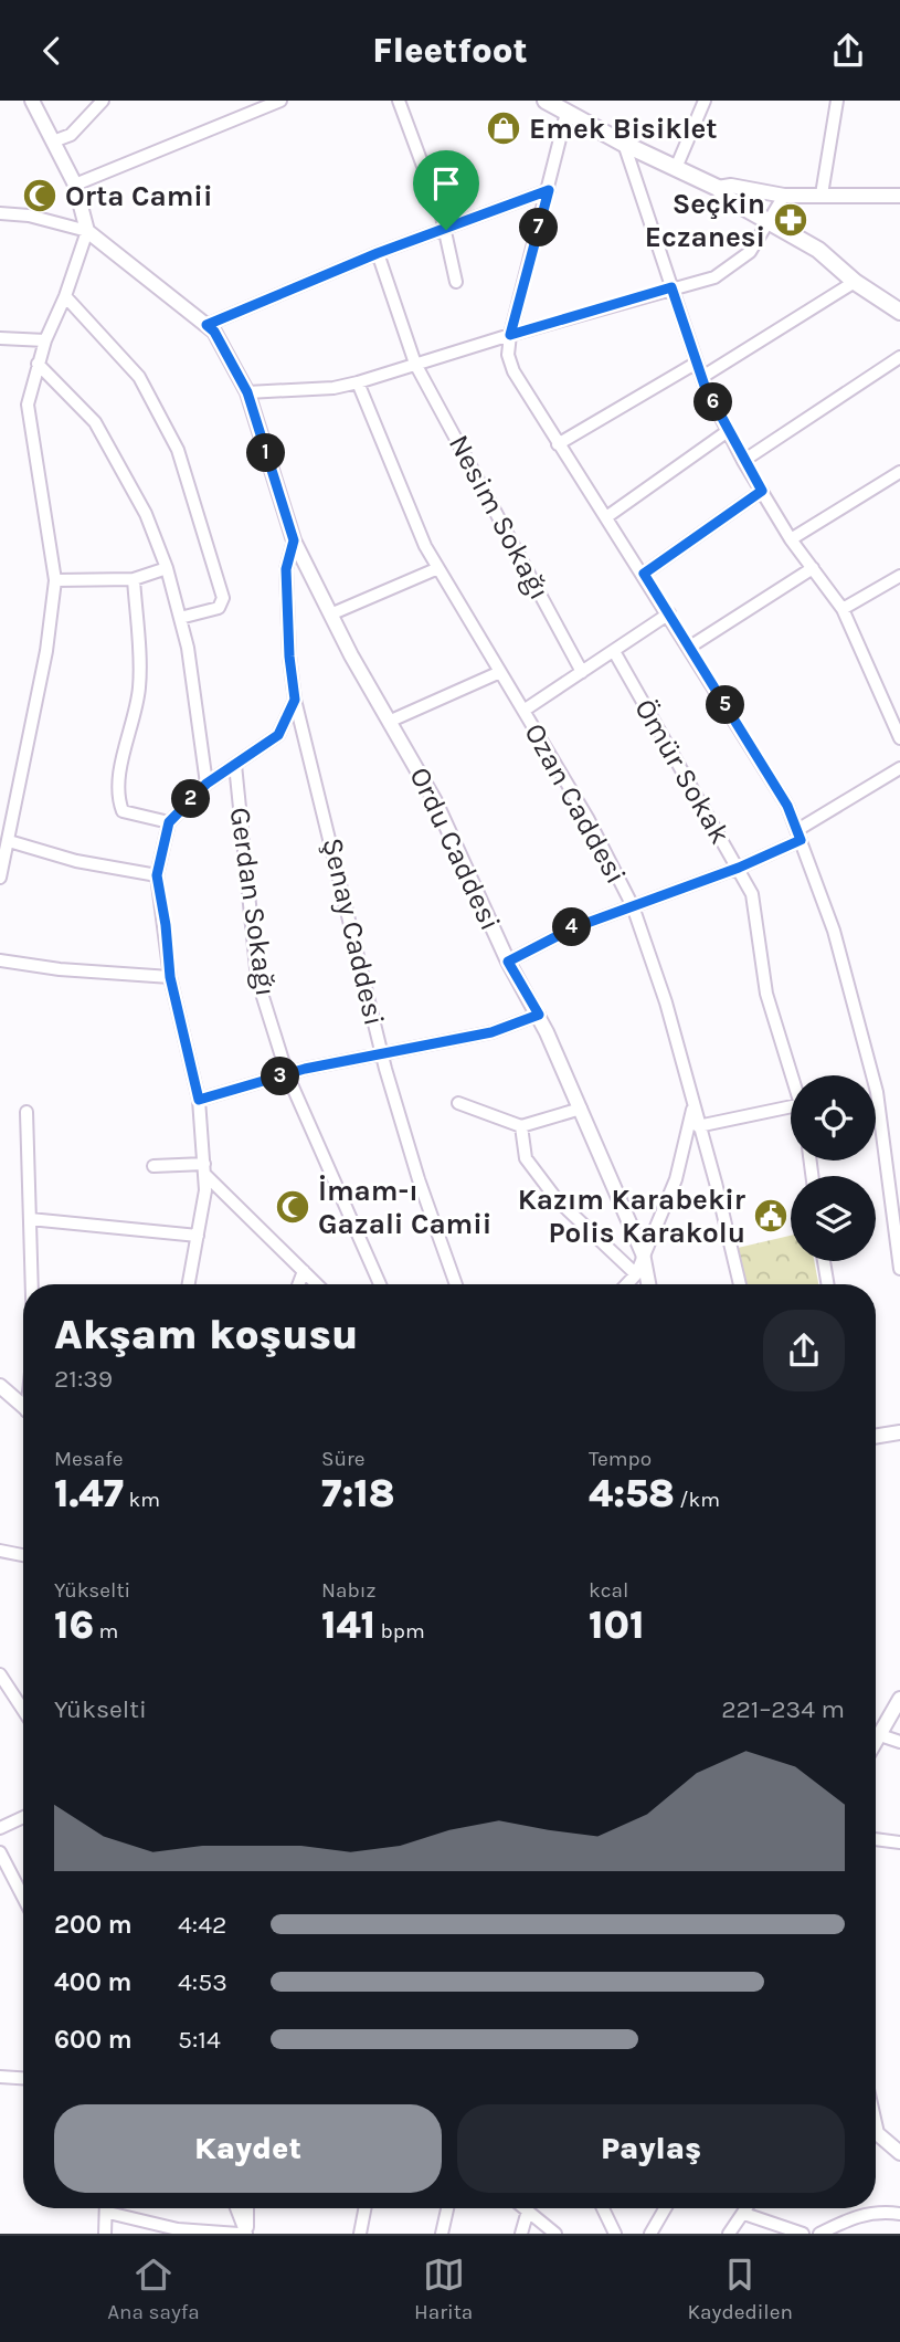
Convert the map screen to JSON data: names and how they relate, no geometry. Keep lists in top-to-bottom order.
{
  "streets": {
    "street": [
      "Nesim Sokağı",
      "Ömür Sokak",
      "Ozan Caddesi",
      "Ordu Caddesi",
      "Gerdan Sokağı",
      "Şenay Caddesi"
    ]
  },
  "crossings": [
    ["Ordu Caddesi", "Şenay Caddesi"]
  ],
  "places": {
    "shop": ["Emek Bisiklet"],
    "mosque": ["Orta Camii", "İmam-ı Gazali Camii"],
    "pharmacy": ["Seçkin Eczanesi"],
    "public building": ["Kazım Karabekir Polis Karakolu"]
  },
  "page": {
    "header": "Fleetfoot",
    "pins": [
      "7",
      "6",
      "1",
      "5",
      "2",
      "4",
      "3"
    ],
    "heading": ["Akşam koşusu", "21:39"],
    "stats": [
      ["Mesafe", "1.47 km"],
      ["Süre", "7:18"],
      ["Tempo", "4:58 /km"],
      ["Yükselti", "16 m"],
      ["Nabız", "141 bpm"],
      ["kcal", "101"]
    ],
    "chart": ["Yükselti", "221–234 m"],
    "list": [
      {
        "name": "200 m",
        "note": "4:42"
      },
      {
        "name": "400 m",
        "note": "4:53"
      },
      {
        "name": "600 m",
        "note": "5:14"
      }
    ],
    "buttons": ["Kaydet", "Paylaş"],
    "tabs": ["Ana sayfa", "Harita", "Kaydedilen"]
  }
}
